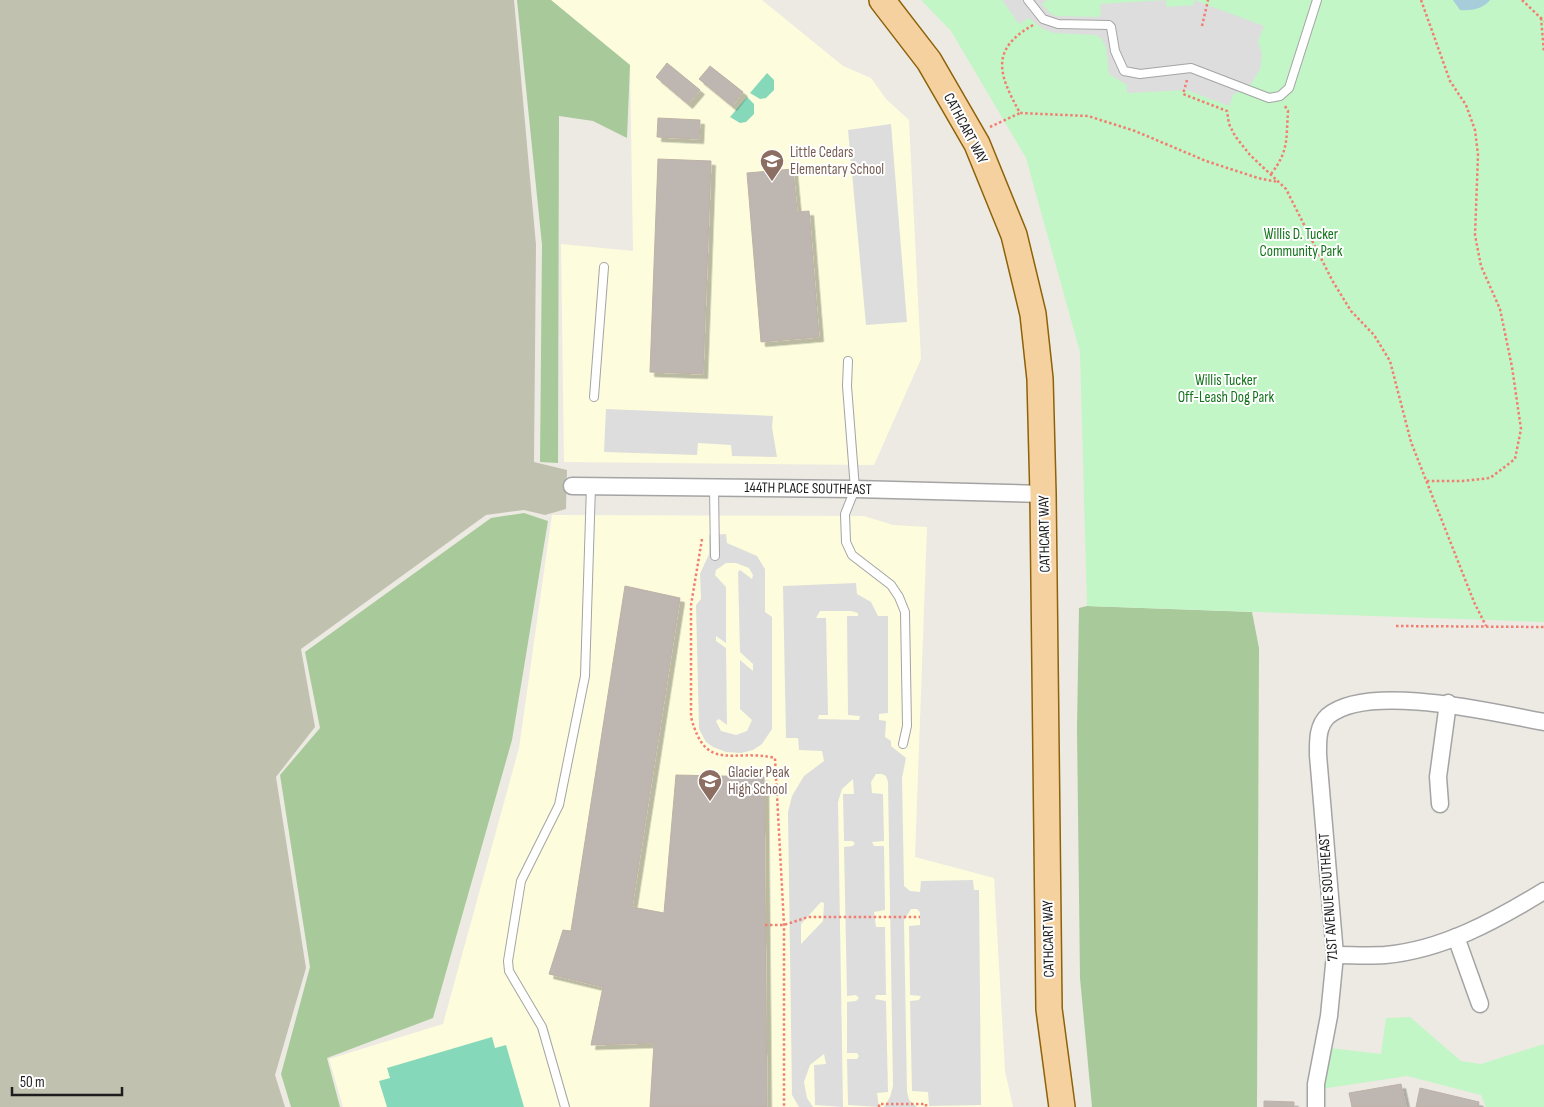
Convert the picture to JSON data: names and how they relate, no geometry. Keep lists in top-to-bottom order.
{
  "streets": {
    "main road": ["CATHCART WAY"],
    "street": ["144TH PLACE SOUTHEAST", "71ST AVENUE SOUTHEAST"]
  },
  "crossings": [
    ["CATHCART WAY", "144TH PLACE SOUTHEAST"]
  ],
  "parks": ["Willis D. Tucker Community Park", "Willis Tucker Off-Leash Dog Park"],
  "places": {
    "school or university": ["Little Cedars Elementary School", "Glacier Peak High School"]
  },
  "scale_bar": "50 m"
}
